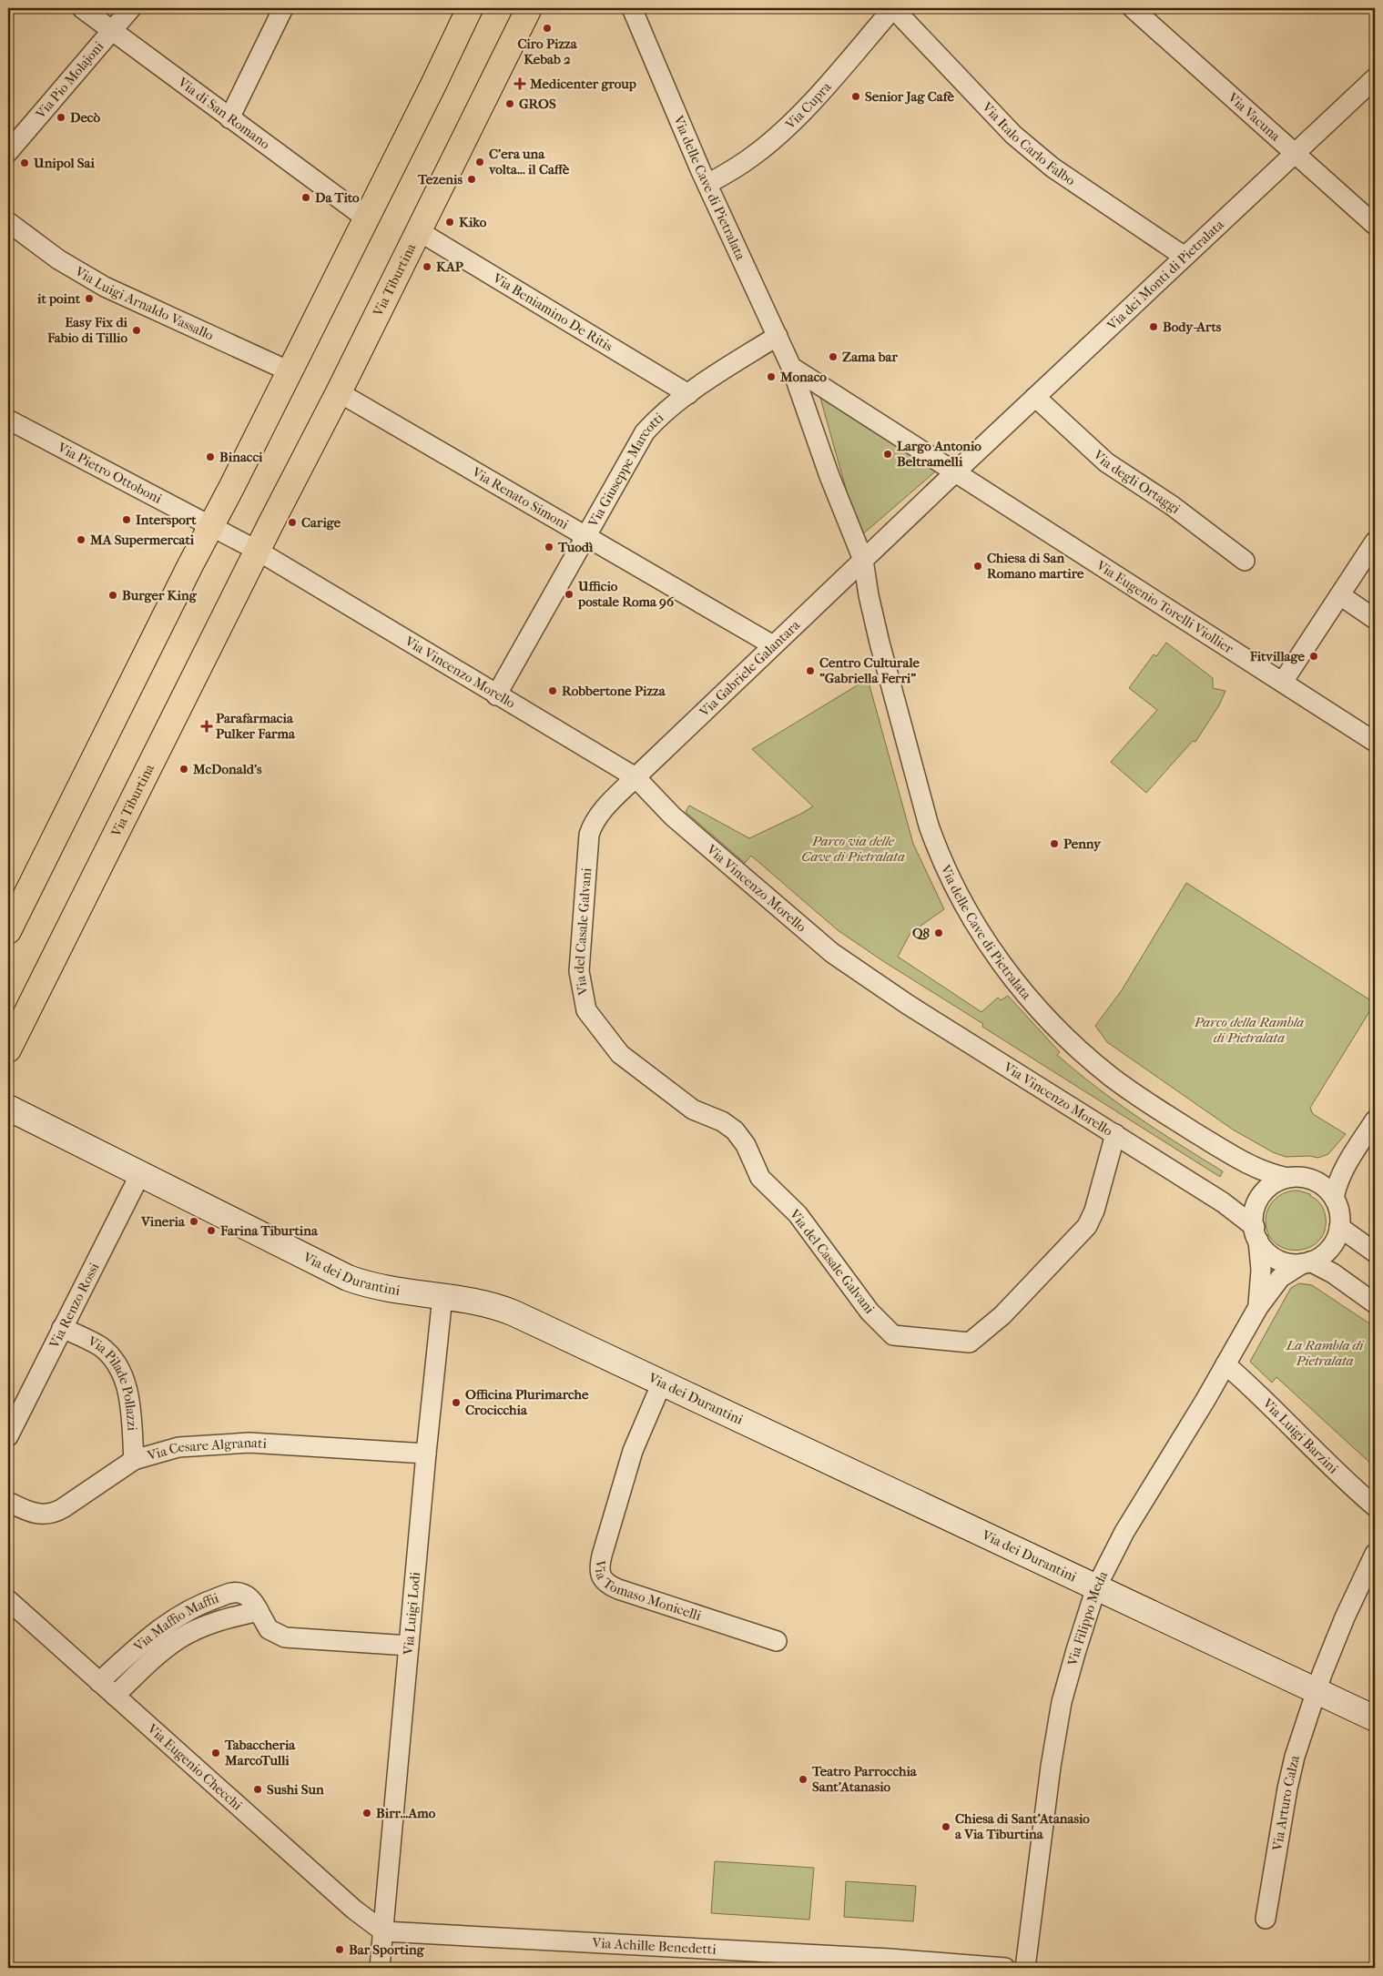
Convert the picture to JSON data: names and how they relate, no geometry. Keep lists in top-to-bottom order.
{
  "streets": {
    "main road": ["Via Tiburtina"],
    "street": [
      "Via Pio Molajoni",
      "Via Cupra",
      "Via di San Romano",
      "Via Vacuna",
      "Via Italo Carlo Falbo",
      "Via delle Cave di Pietralata",
      "Via dei Monti di Pietralata",
      "Via Luigi Arnaldo Vassallo",
      "Via Beniamino De Ritis",
      "Via Giuseppe Marcotti",
      "Via Pietro Ottoboni",
      "Via degli Ortaggi",
      "Via Renato Simoni",
      "Via Eugenio Torelli Viollier",
      "Via Gabriele Galantara",
      "Via Vincenzo Morello",
      "Via del Casale Galvani",
      "Via dei Durantini",
      "Via Renzo Rossi",
      "Via Pilade Pollazzi",
      "Via Luigi Barzini",
      "Via Cesare Algranati",
      "Via Tomaso Monicelli",
      "Via Luigi Lodi",
      "Via Filippo Meda",
      "Via Maffio Maffii",
      "Via Eugenio Checchi",
      "Via Arturo Calza",
      "Via Achille Benedetti"
    ]
  },
  "crossings": [
    ["Via Pio Molajoni", "Via di San Romano"],
    ["Via Cupra", "Via Italo Carlo Falbo"],
    ["Via Cupra", "Via delle Cave di Pietralata"],
    ["Via Vacuna", "Via dei Monti di Pietralata"],
    ["Via Italo Carlo Falbo", "Via dei Monti di Pietralata"],
    ["Via delle Cave di Pietralata", "Via Giuseppe Marcotti"],
    ["Via delle Cave di Pietralata", "Via Gabriele Galantara"],
    ["Via delle Cave di Pietralata", "Via Vincenzo Morello"],
    ["Via delle Cave di Pietralata", "Via Filippo Meda"],
    ["Via dei Monti di Pietralata", "Via degli Ortaggi"],
    ["Via dei Monti di Pietralata", "Via Eugenio Torelli Viollier"],
    ["Via Tiburtina", "Via Beniamino De Ritis"],
    ["Via Tiburtina", "Via Renato Simoni"],
    ["Via Tiburtina", "Via Vincenzo Morello"],
    ["Via Beniamino De Ritis", "Via Giuseppe Marcotti"],
    ["Via Giuseppe Marcotti", "Via Renato Simoni"],
    ["Via Giuseppe Marcotti", "Via Vincenzo Morello"],
    ["Via Renato Simoni", "Via Gabriele Galantara"],
    ["Via Gabriele Galantara", "Via Vincenzo Morello"],
    ["Via Gabriele Galantara", "Via del Casale Galvani"],
    ["Via Vincenzo Morello", "Via del Casale Galvani"],
    ["Via Vincenzo Morello", "Via Filippo Meda"],
    ["Via dei Durantini", "Via Renzo Rossi"],
    ["Via dei Durantini", "Via Tomaso Monicelli"],
    ["Via dei Durantini", "Via Luigi Lodi"],
    ["Via dei Durantini", "Via Filippo Meda"],
    ["Via dei Durantini", "Via Arturo Calza"],
    ["Via Renzo Rossi", "Via Pilade Pollazzi"],
    ["Via Pilade Pollazzi", "Via Cesare Algranati"],
    ["Via Luigi Barzini", "Via Filippo Meda"],
    ["Via Cesare Algranati", "Via Luigi Lodi"],
    ["Via Luigi Lodi", "Via Maffio Maffii"],
    ["Via Luigi Lodi", "Via Eugenio Checchi"],
    ["Via Luigi Lodi", "Via Achille Benedetti"],
    ["Via Maffio Maffii", "Via Eugenio Checchi"],
    ["Via Eugenio Checchi", "Via Achille Benedetti"]
  ],
  "parks": ["Parco via delle Cave di Pietralata", "Parco della Rambla di Pietralata", "La Rambla di Pietralata"],
  "places": {
    "other": [
      "Ciro Pizza Kebab 2",
      "Senior Jag Cafè",
      "GROS",
      "Decò",
      "C'era una volta... il Caffè",
      "Unipol Sai",
      "Tezenis",
      "Da Tito",
      "Kiko",
      "KAP",
      "it point",
      "Body-Arts",
      "Easy Fix di Fabio di Tillio",
      "Zama bar",
      "Monaco",
      "Largo Antonio Beltramelli",
      "Binacci",
      "Intersport",
      "Carige",
      "MA Supermercati",
      "Tuodì",
      "Chiesa di San Romano martire",
      "Ufficio postale Roma 96",
      "Burger King",
      "Fitvillage",
      "Centro Culturale \"Gabriella Ferri\"",
      "Robbertone Pizza",
      "McDonald's",
      "Penny",
      "Q8",
      "Vineria",
      "Farina Tiburtina",
      "Officina Plurimarche Crocicchia",
      "Tabaccheria MarcoTulli",
      "Teatro Parrocchia Sant'Atanasio",
      "Sushi Sun",
      "Birr...Amo",
      "Chiesa di Sant'Atanasio a Via Tiburtina",
      "Bar Sporting"
    ],
    "health": ["Medicenter group", "Parafarmacia Pulker Farma"]
  }
}
